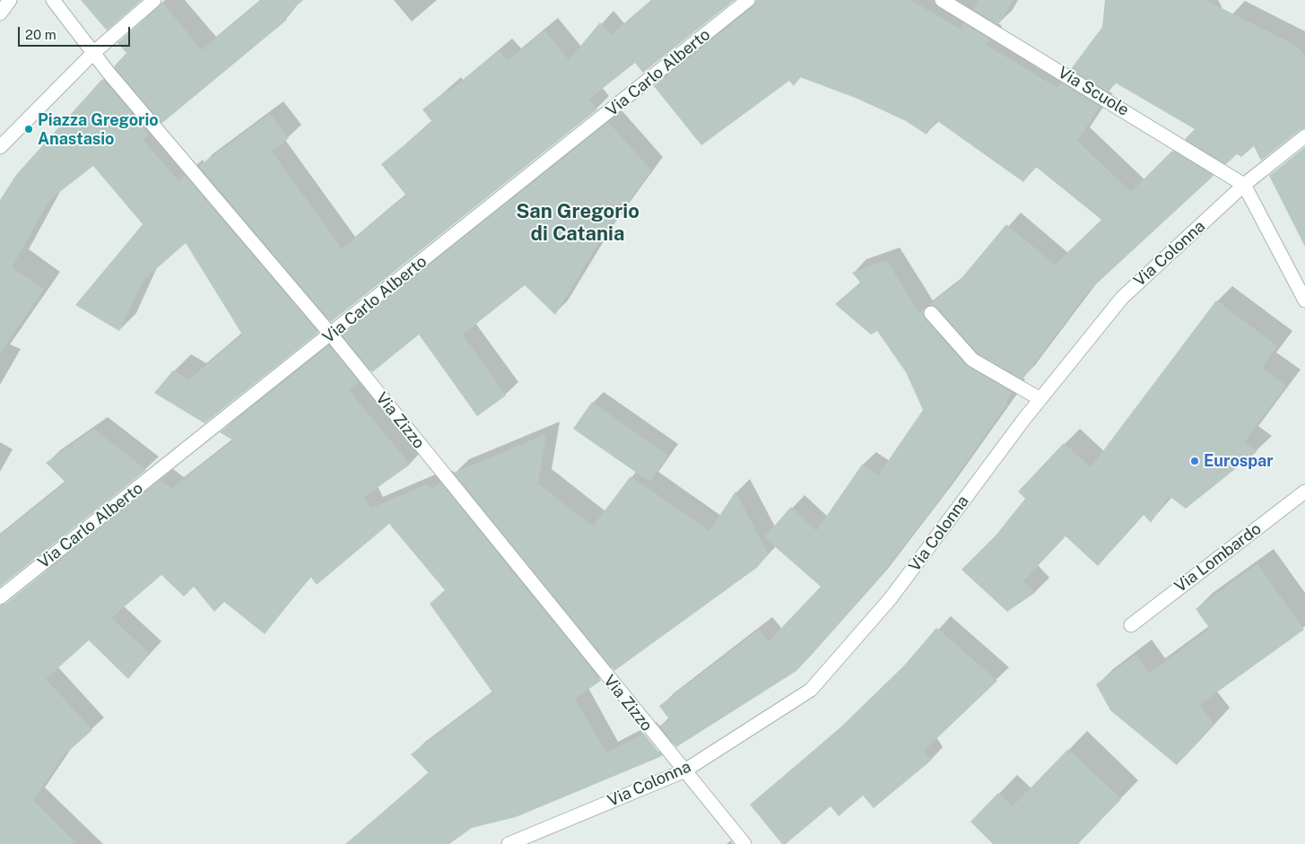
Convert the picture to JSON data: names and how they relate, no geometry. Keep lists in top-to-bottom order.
{
  "streets": {
    "street": [
      "Via Carlo Alberto",
      "Via Scuole",
      "Via Colonna",
      "Via Zizzo",
      "Via Lombardo"
    ]
  },
  "crossings": [
    ["Via Carlo Alberto", "Via Zizzo"],
    ["Via Scuole", "Via Colonna"],
    ["Via Colonna", "Via Zizzo"]
  ],
  "districts": ["San Gregorio di Catania"],
  "places": ["Piazza Gregorio Anastasio", "Eurospar"],
  "scale_bar": "20 m"
}
